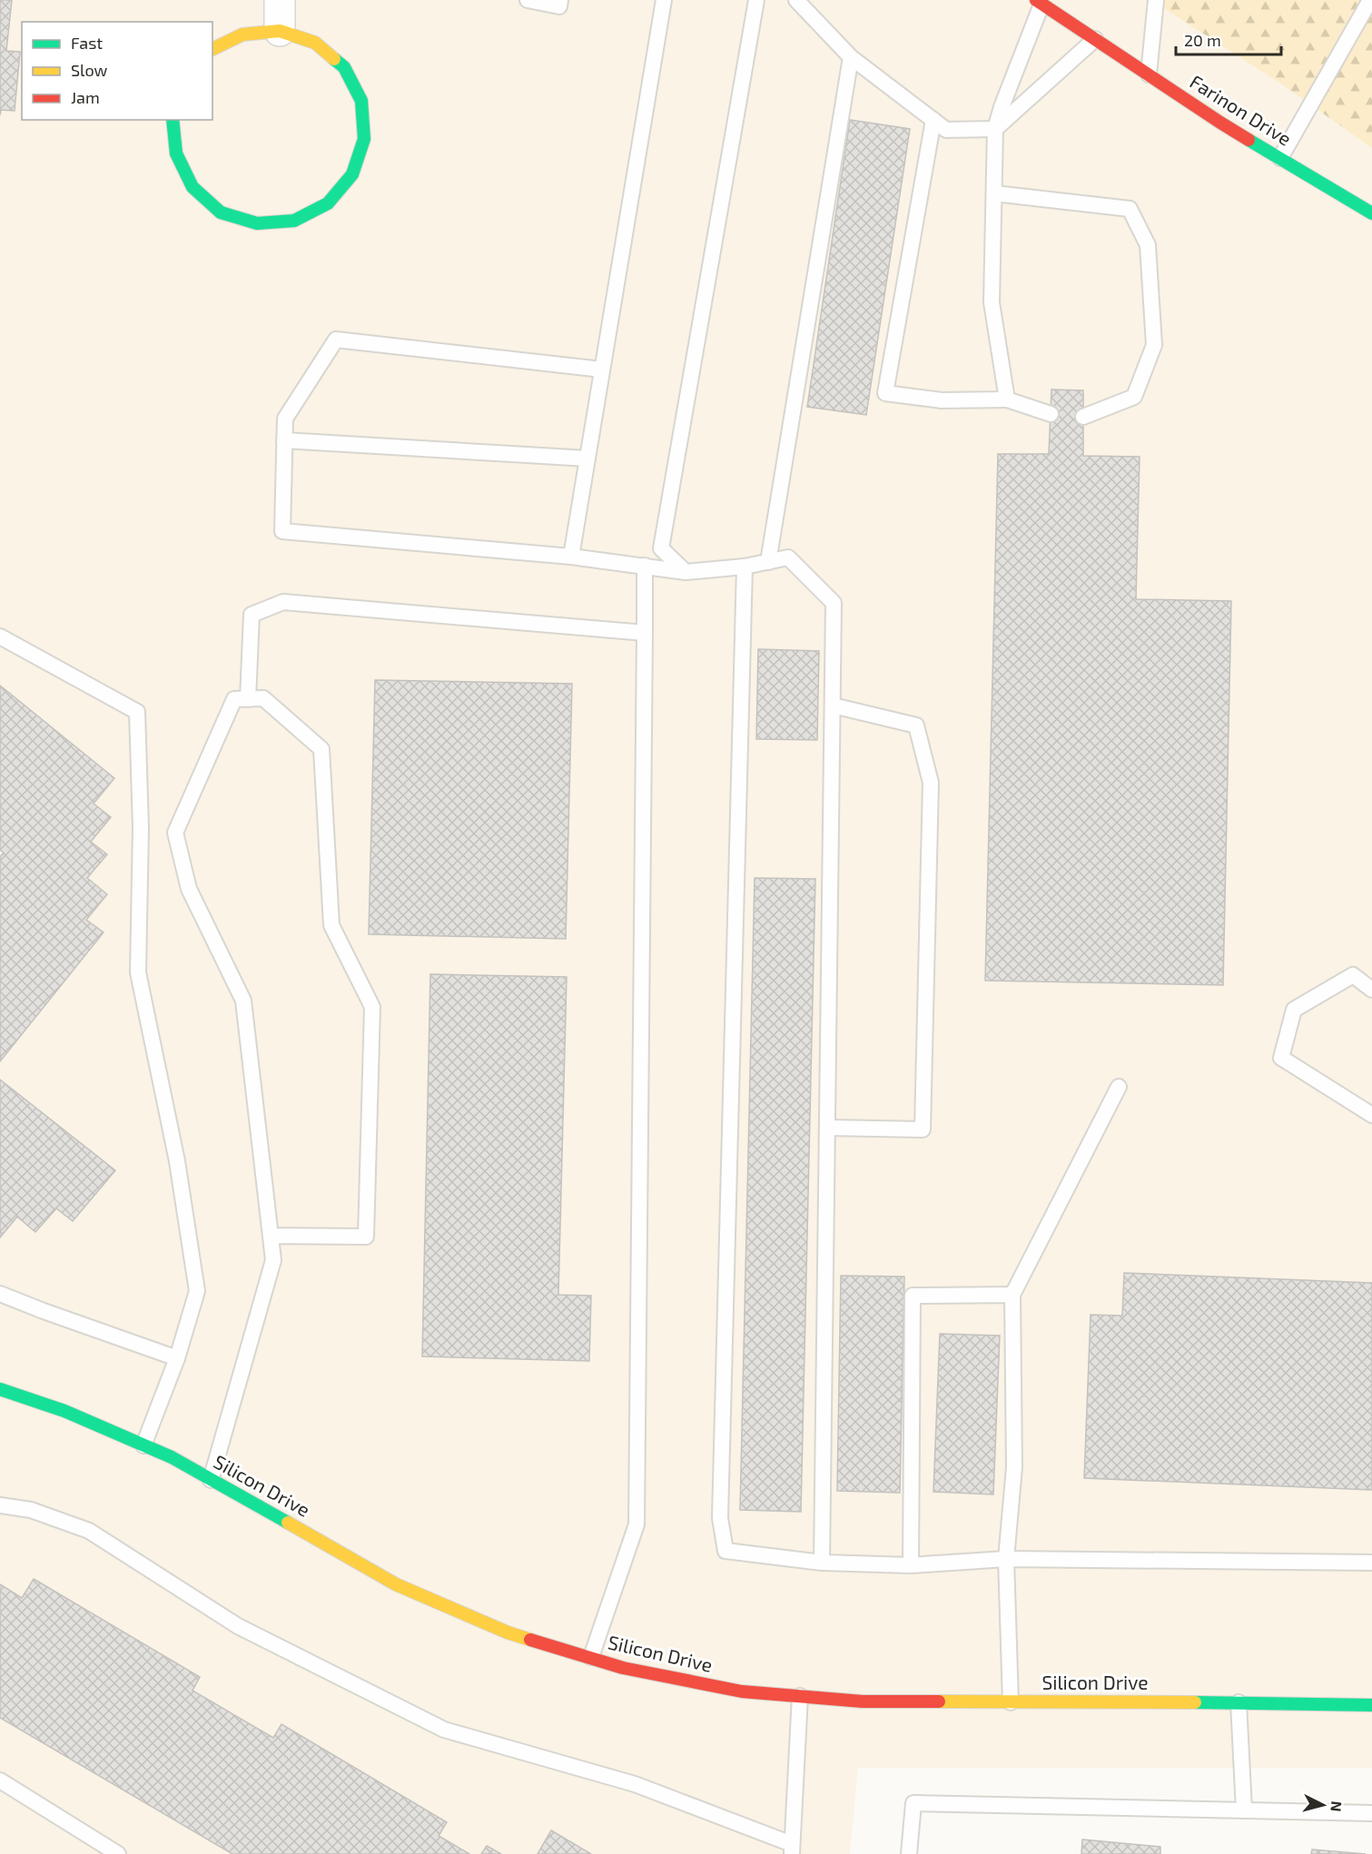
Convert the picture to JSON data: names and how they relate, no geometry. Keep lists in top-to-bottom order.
{
  "streets": {
    "street": ["Farinon Drive", "Silicon Drive"]
  },
  "legend": ["Fast", "Slow", "Jam"],
  "scale_bar": "20 m",
  "north": "right"
}
